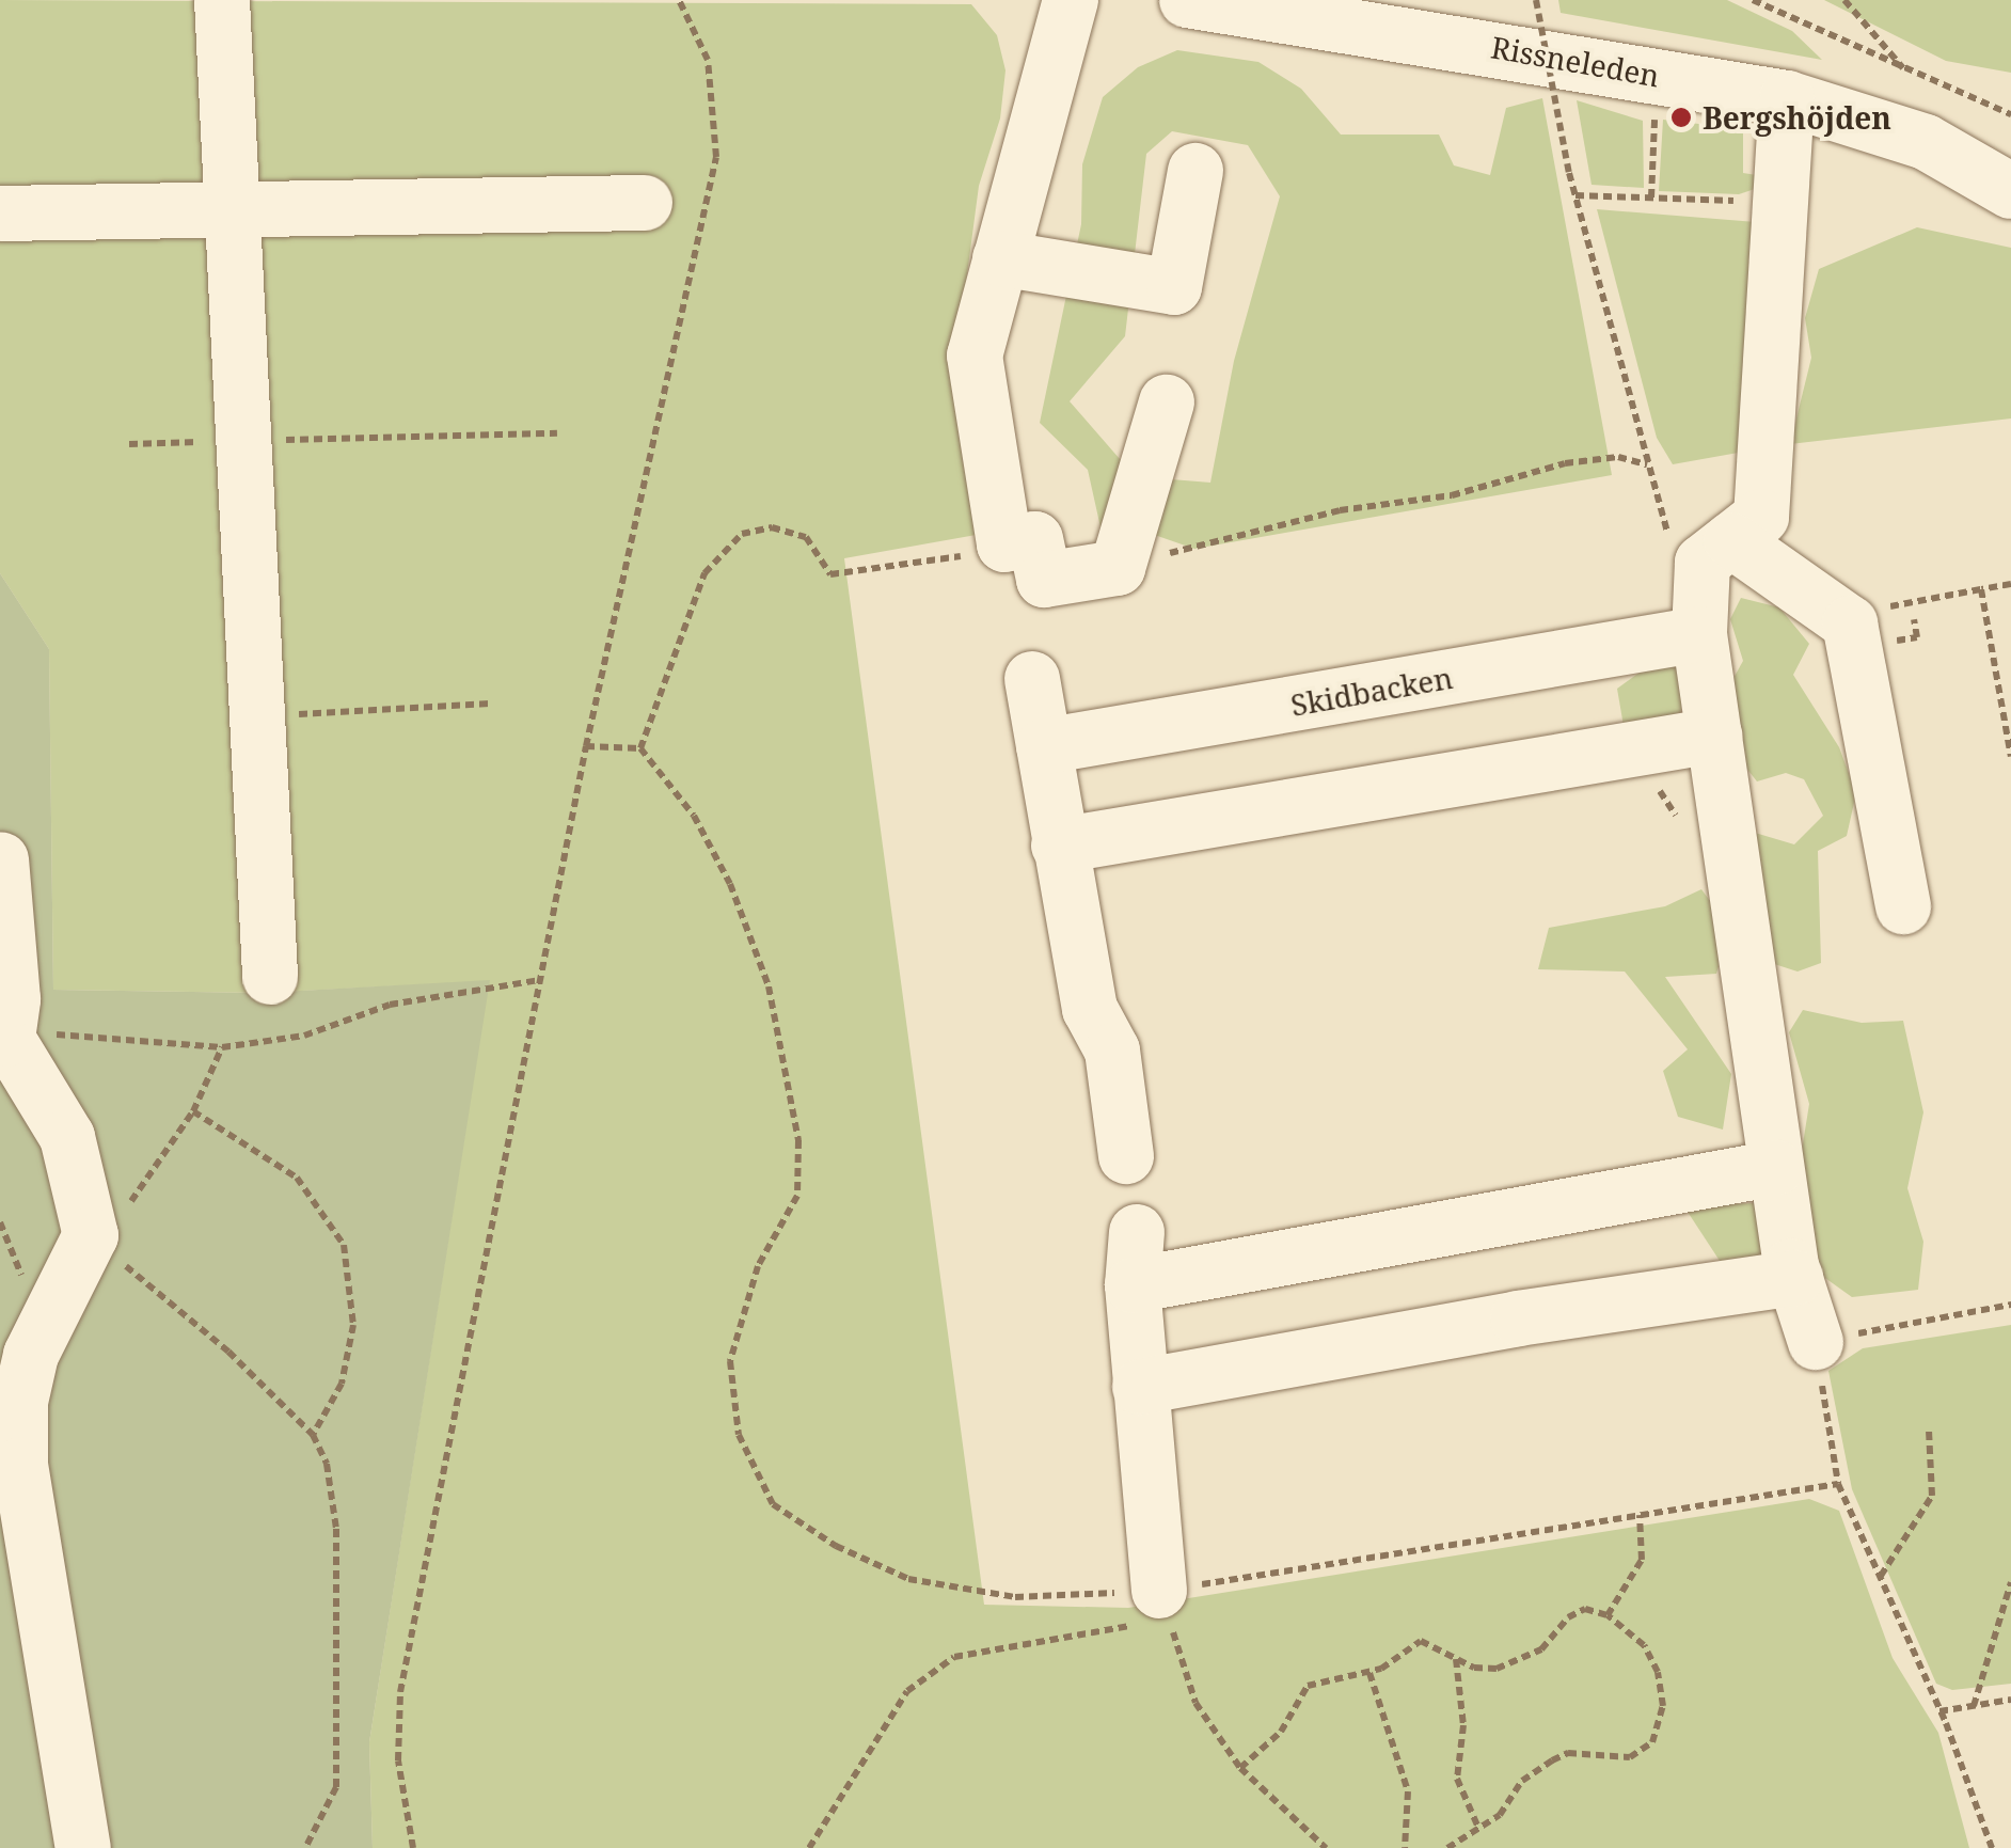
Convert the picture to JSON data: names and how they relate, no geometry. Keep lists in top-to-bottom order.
{
  "streets": {
    "street": ["Rissneleden", "Skidbacken"]
  },
  "places": ["Bergshöjden"]
}
